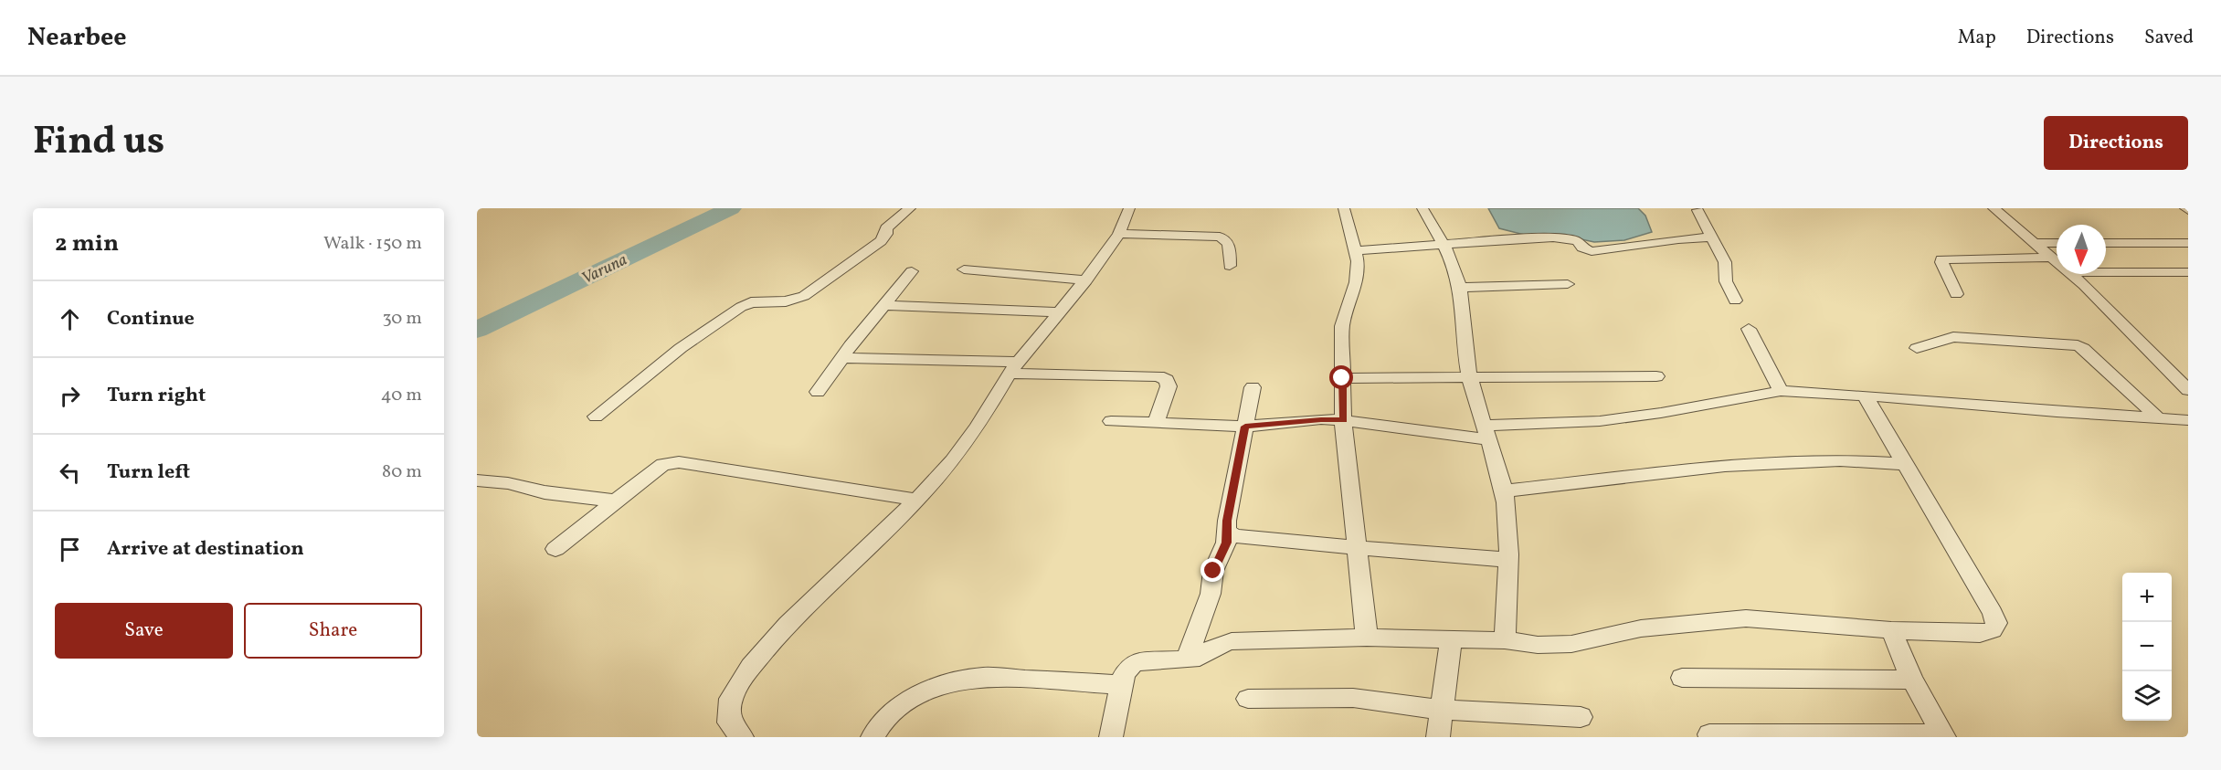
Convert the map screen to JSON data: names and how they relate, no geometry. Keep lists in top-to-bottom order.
{
  "water": ["Varuna"],
  "north": "bottom",
  "page": {
    "header": "Nearbee",
    "nav": ["Map", "Directions", "Saved"],
    "title": "Find us",
    "buttons": [
      "Directions",
      ["Save", "Share"]
    ],
    "heading": ["2 min", "Walk · 150 m"],
    "list": [
      ["Continue", "30 m"],
      ["Turn right", "40 m"],
      ["Turn left", "80 m"],
      "Arrive at destination"
    ],
    "map_buttons": ["+", "−"]
  }
}
